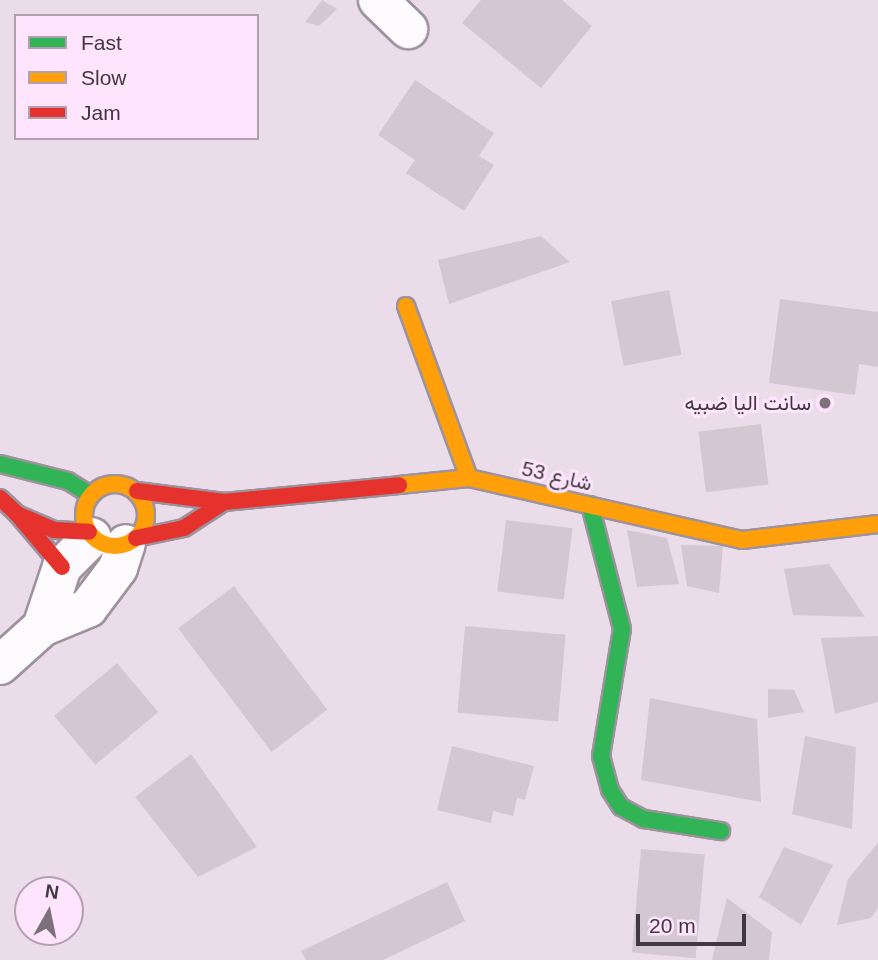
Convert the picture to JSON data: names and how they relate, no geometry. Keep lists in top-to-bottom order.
{
  "streets": {
    "street": ["شارع 53"]
  },
  "places": ["سانت اليا ضبيه"],
  "legend": ["Fast", "Slow", "Jam"],
  "scale_bar": "20 m",
  "north": "top"
}
